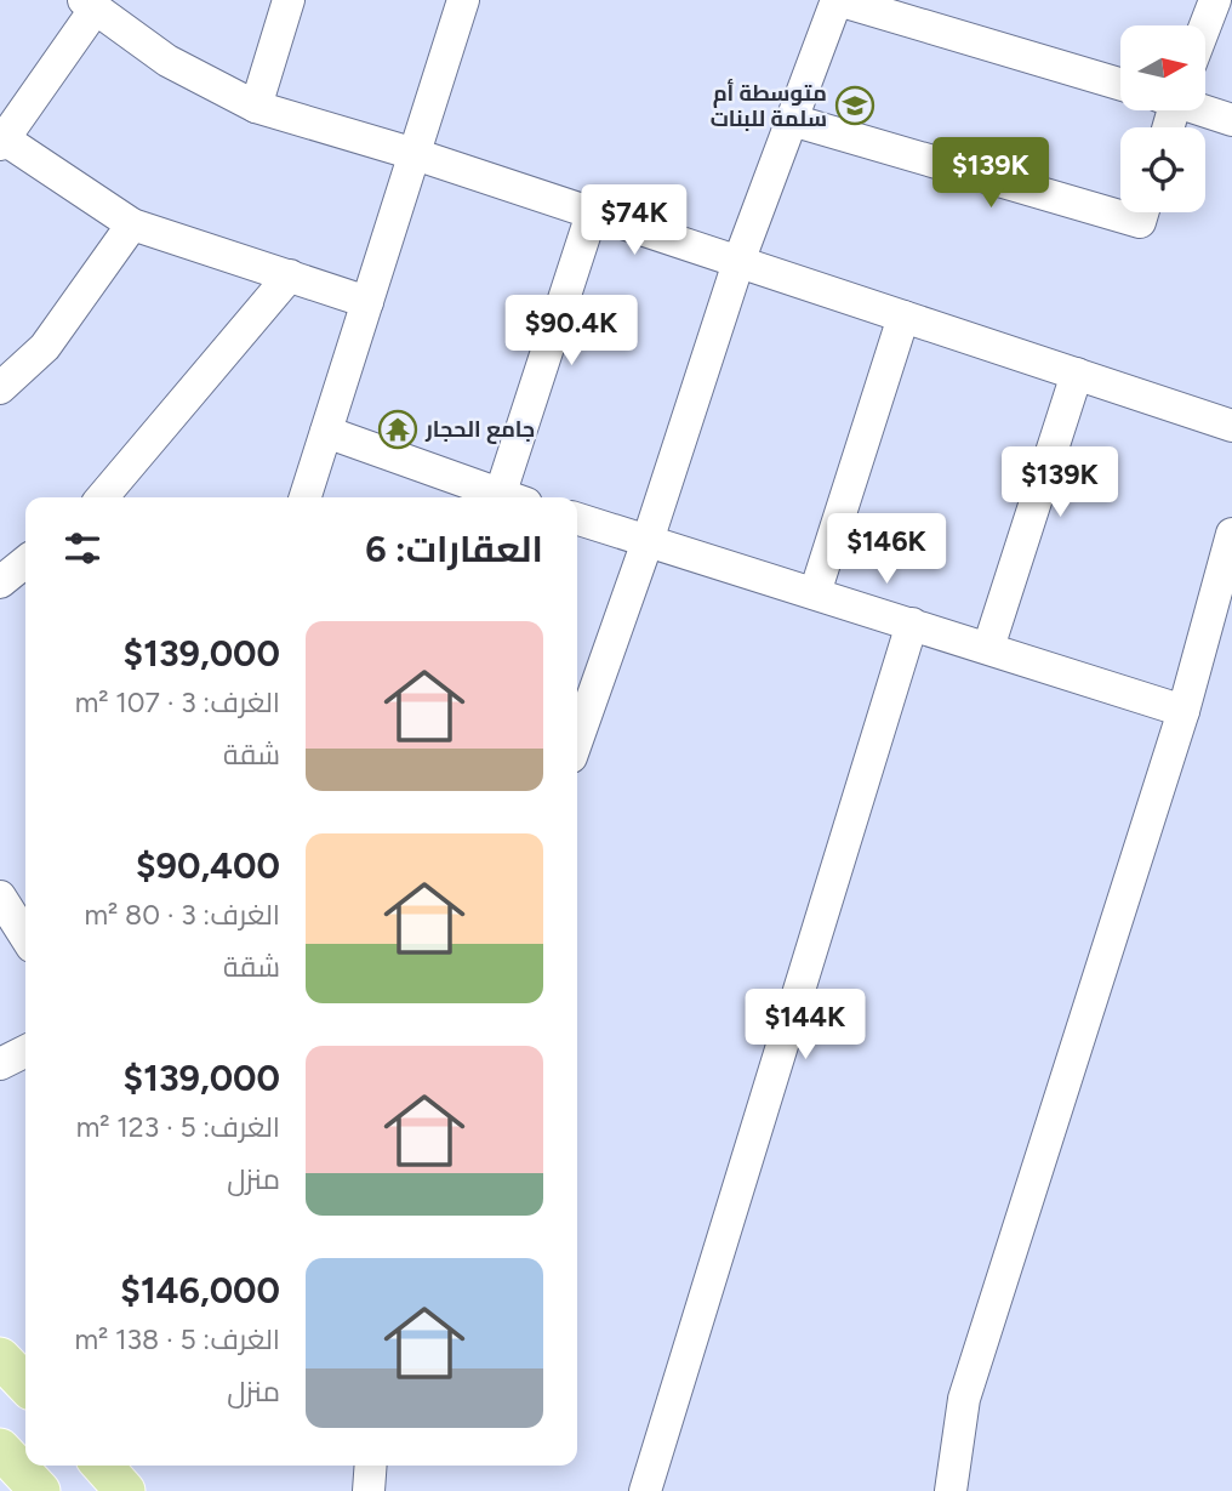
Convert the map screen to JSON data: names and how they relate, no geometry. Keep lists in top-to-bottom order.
{
  "places": {
    "school or university": ["متوسطة أم سلمة للبنات"],
    "temple": ["جامع الحجار"]
  },
  "north": "right",
  "page": {
    "price": [
      "$139K",
      "$74K",
      "$90.4K",
      "$139K",
      "$146K",
      "$144K"
    ],
    "heading": "العقارات: 6",
    "list": [
      {
        "name": "$139,000",
        "note": "الغرف: 3 · 107 m² · شقة"
      },
      {
        "name": "$90,400",
        "note": "الغرف: 3 · 80 m² · شقة"
      },
      {
        "name": "$139,000",
        "note": "الغرف: 5 · 123 m² · منزل"
      },
      {
        "name": "$146,000",
        "note": "الغرف: 5 · 138 m² · منزل"
      }
    ]
  }
}
